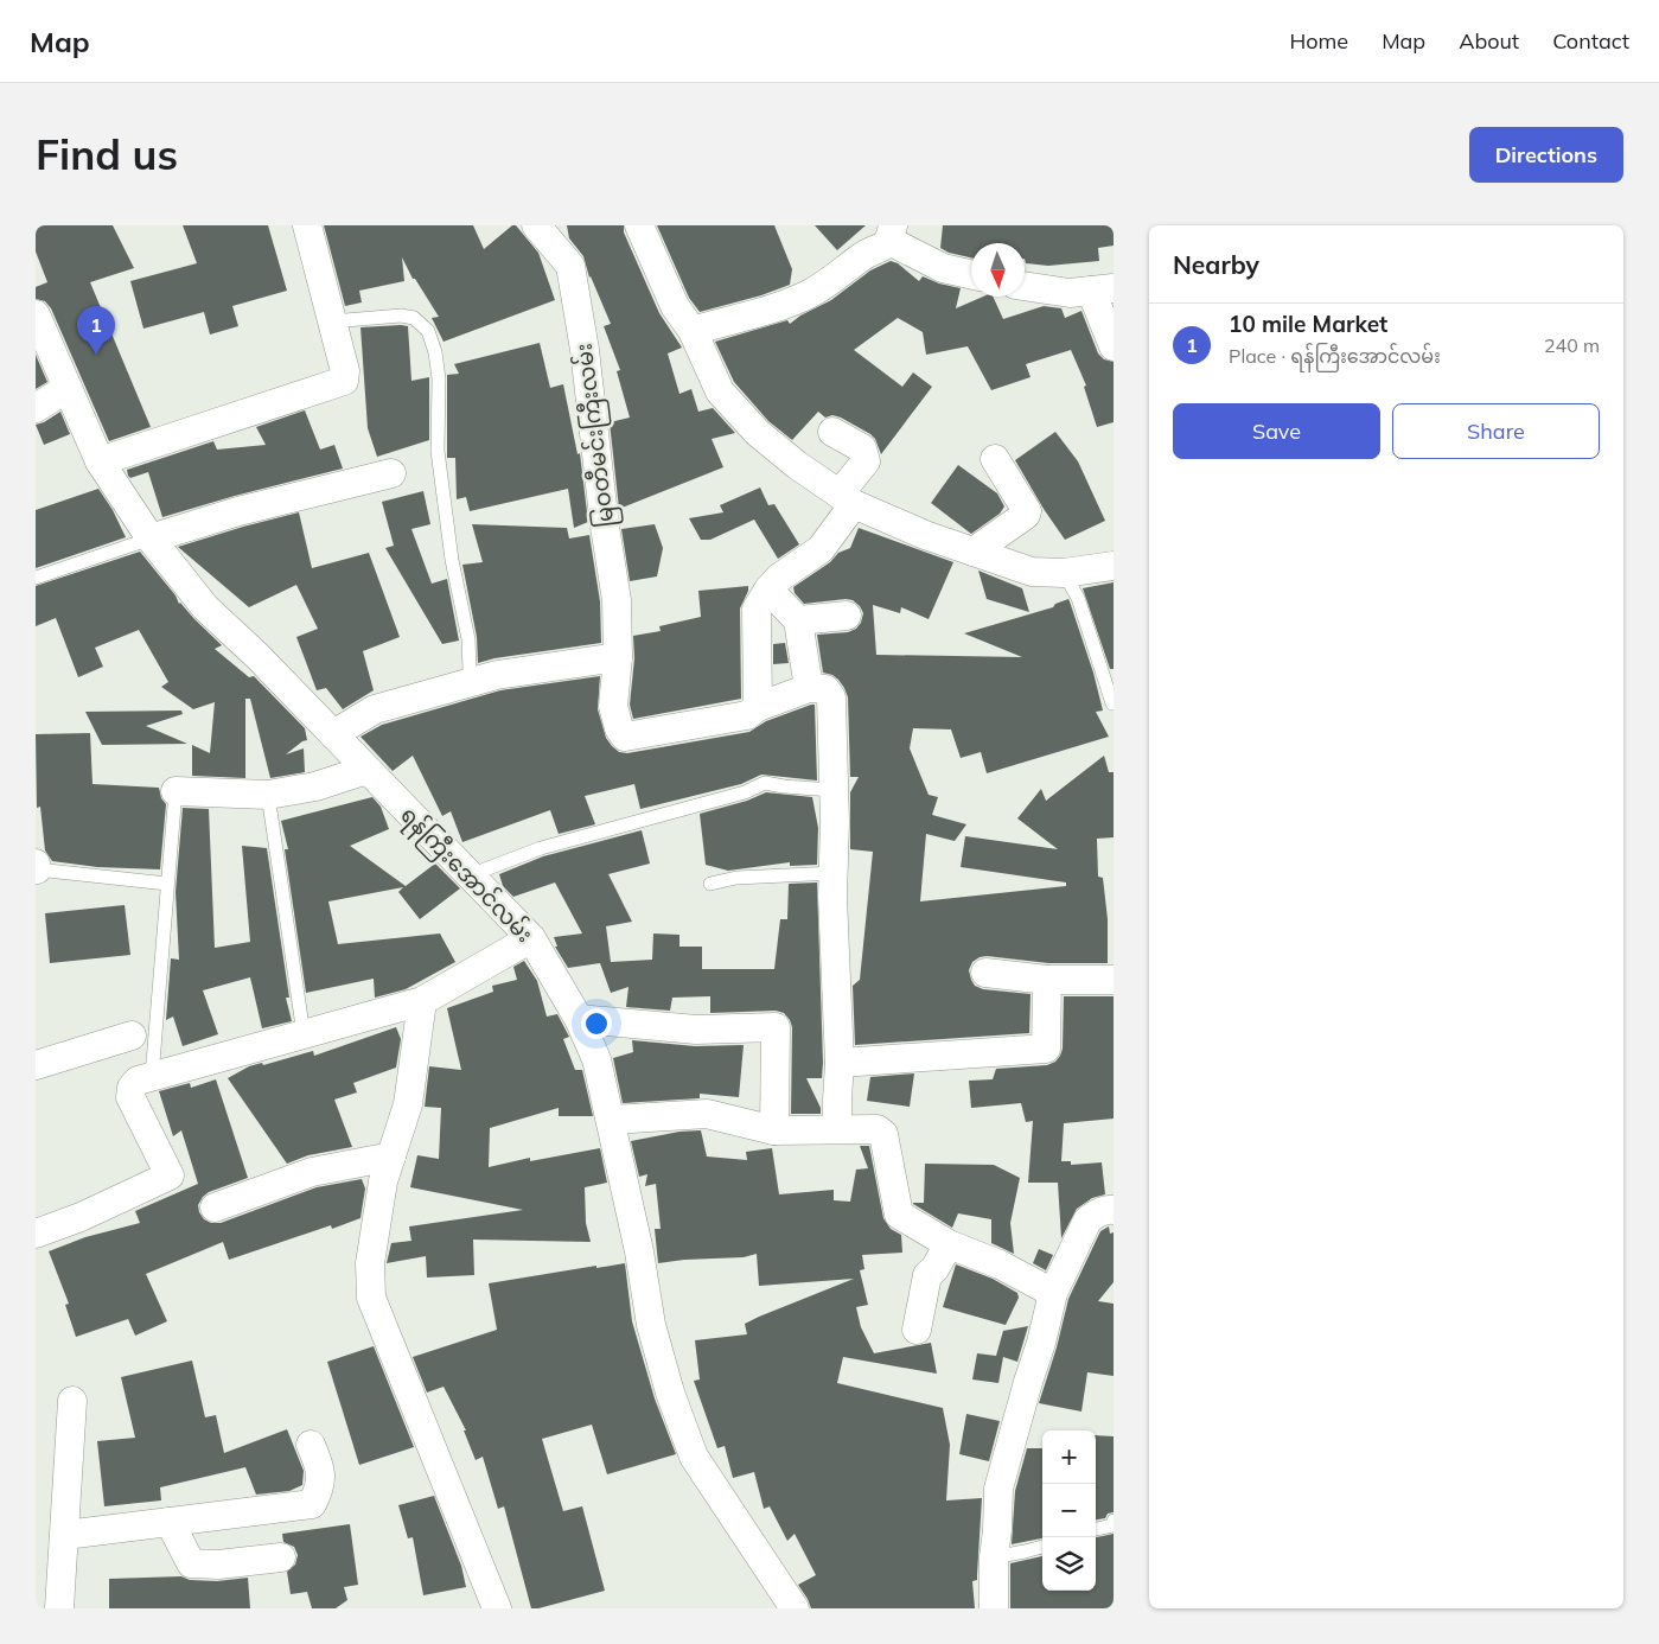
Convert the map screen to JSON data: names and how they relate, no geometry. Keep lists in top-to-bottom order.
{
  "streets": {
    "street": ["မြဝတီမင်းကြီးလမ်း", "ရန်ကြီးအောင်လမ်း"]
  },
  "north": "bottom",
  "page": {
    "header": "Map",
    "nav": [
      "Home",
      "Map",
      "About",
      "Contact"
    ],
    "buttons": [
      "Directions",
      ["Save", "Share"]
    ],
    "title": "Find us",
    "heading": "Nearby",
    "list": [
      {
        "mark": "1",
        "name": "10 mile Market",
        "note": "Place · ရန်ကြီးအောင်လမ်း",
        "value": "240 m"
      }
    ],
    "pins": "1",
    "map_buttons": ["+", "−"]
  }
}
